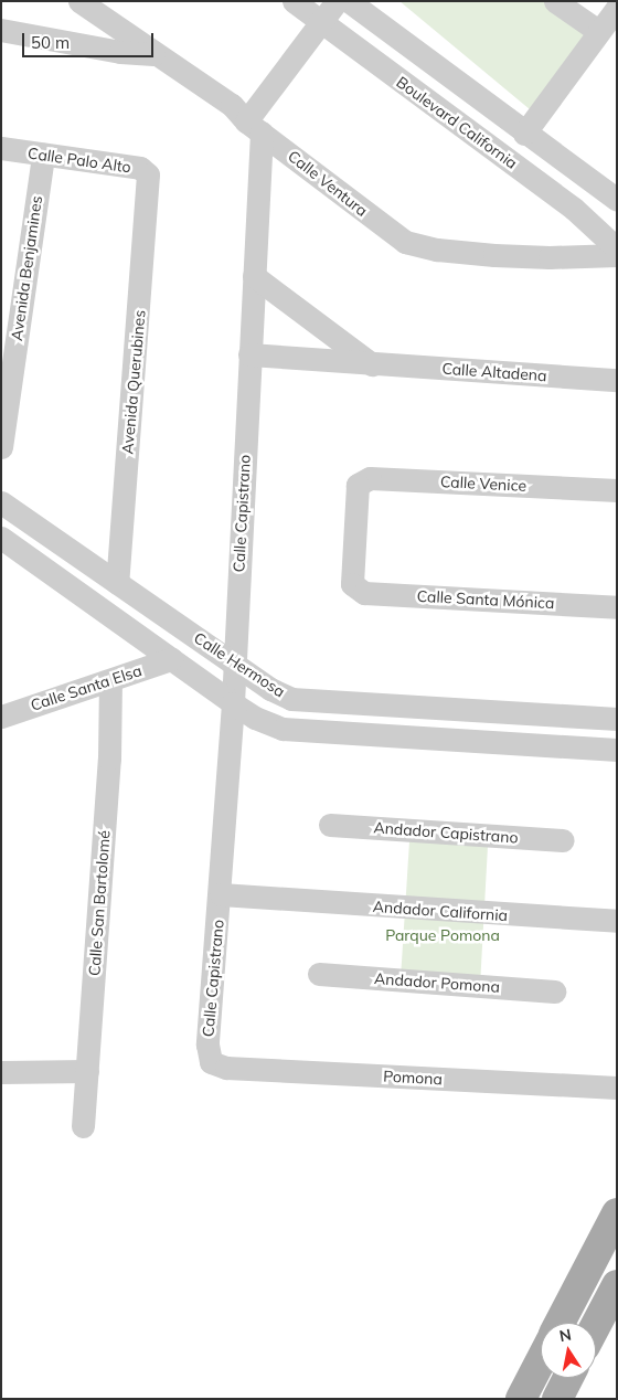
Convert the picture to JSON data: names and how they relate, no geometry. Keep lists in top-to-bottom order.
{
  "streets": {
    "street": [
      "Boulevard California",
      "Calle Palo Alto",
      "Calle Ventura",
      "Avenida Benjamines",
      "Calle Altadena",
      "Avenida Querubines",
      "Calle Venice",
      "Calle Capistrano",
      "Calle Santa Mónica",
      "Calle Hermosa",
      "Calle Santa Elsa",
      "Andador Capistrano",
      "Calle San Bartolomé",
      "Andador California",
      "Andador Pomona",
      "Pomona"
    ]
  },
  "crossings": [
    ["Calle Palo Alto", "Avenida Benjamines"],
    ["Calle Palo Alto", "Avenida Querubines"],
    ["Calle Ventura", "Calle Capistrano"],
    ["Calle Altadena", "Calle Capistrano"],
    ["Avenida Querubines", "Calle Hermosa"],
    ["Calle Venice", "Calle Santa Mónica"],
    ["Calle Capistrano", "Calle Hermosa"],
    ["Calle Capistrano", "Andador California"],
    ["Calle Capistrano", "Pomona"],
    ["Calle Santa Elsa", "Calle San Bartolomé"]
  ],
  "parks": ["Parque Pomona"],
  "scale_bar": "50 m",
  "north": "top"
}
